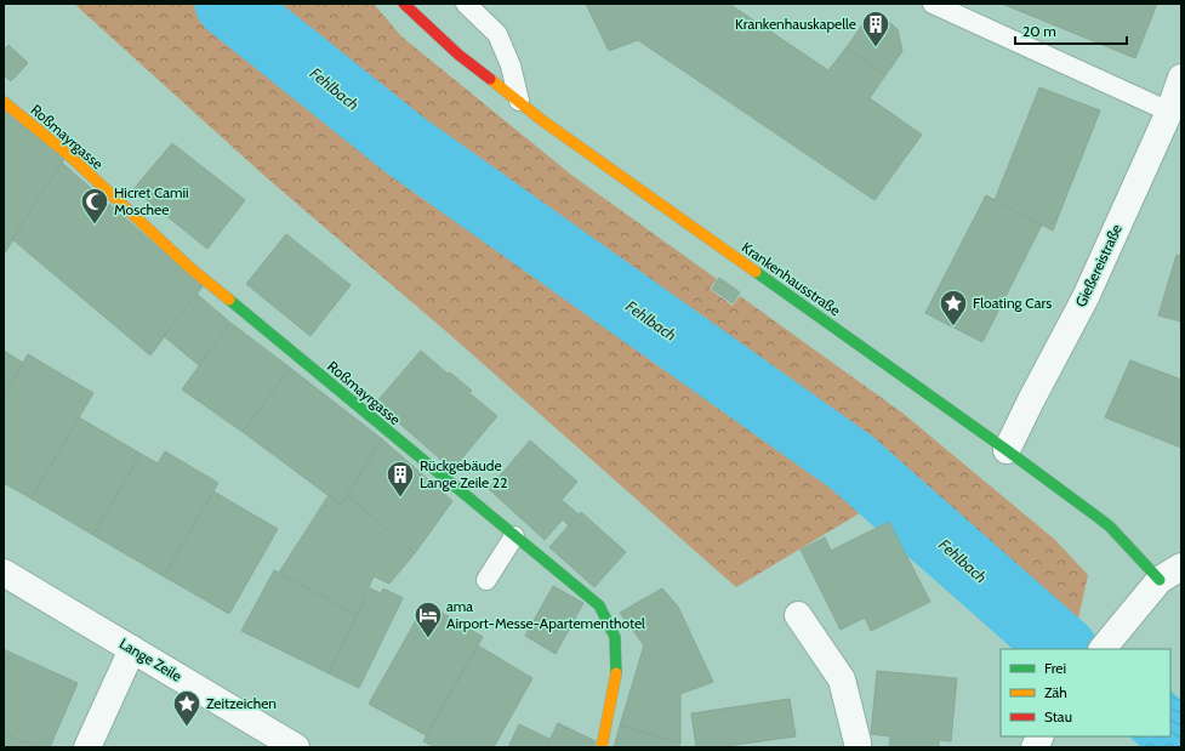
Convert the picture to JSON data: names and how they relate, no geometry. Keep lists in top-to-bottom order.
{
  "streets": {
    "street": [
      "Roßmayrgasse",
      "Gießereistraße",
      "Krankenhausstraße",
      "Lange Zeile"
    ]
  },
  "crossings": [
    ["Gießereistraße", "Krankenhausstraße"]
  ],
  "water": ["Fehlbach"],
  "places": {
    "building": ["Krankenhauskapelle", "Rückgebäude Lange Zeile 22"],
    "mosque": ["Hicret Camii Moschee"],
    "place": ["Floating Cars", "Zeitzeichen"],
    "hotel": ["ama Airport-Messe-Apartementhotel"]
  },
  "legend": ["Frei", "Zäh", "Stau"],
  "scale_bar": "20 m"
}
